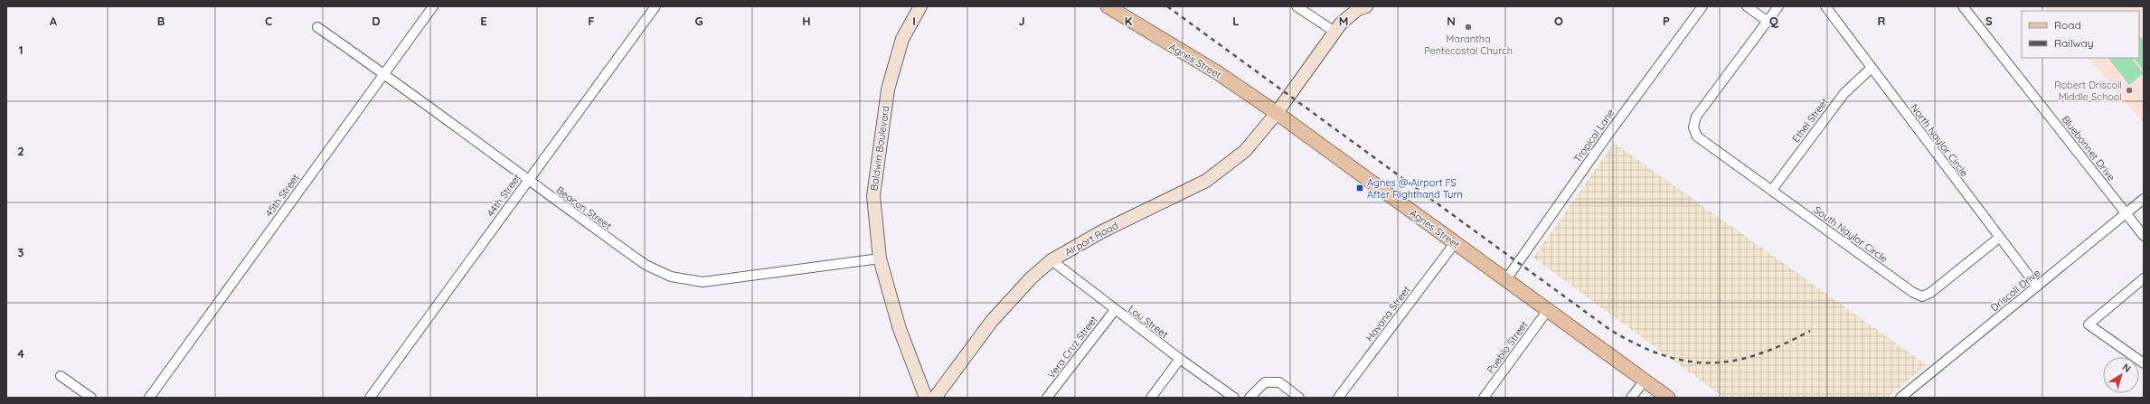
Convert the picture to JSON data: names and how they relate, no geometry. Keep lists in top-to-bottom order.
{
  "streets": {
    "main road": ["Agnes Street"],
    "street": [
      "Ethel Street",
      "Tropical Lane",
      "North Naylor Circle",
      "Baldwin Boulevard",
      "Bluebonnet Drive",
      "45th Street",
      "44th Street",
      "Beacon Street",
      "South Naylor Circle",
      "Airport Road",
      "Driscoll Drive",
      "Havana Street",
      "Lou Street",
      "Vera Cruz Street",
      "Pueblo Street"
    ]
  },
  "crossings": [
    ["Agnes Street", "Tropical Lane"],
    ["Agnes Street", "Airport Road"],
    ["Agnes Street", "Havana Street"],
    ["Agnes Street", "Pueblo Street"],
    ["Ethel Street", "North Naylor Circle"],
    ["Ethel Street", "South Naylor Circle"],
    ["North Naylor Circle", "South Naylor Circle"],
    ["North Naylor Circle", "Driscoll Drive"],
    ["Baldwin Boulevard", "Beacon Street"],
    ["Bluebonnet Drive", "Driscoll Drive"],
    ["45th Street", "Beacon Street"],
    ["44th Street", "Beacon Street"],
    ["Airport Road", "Lou Street"],
    ["Lou Street", "Vera Cruz Street"]
  ],
  "places": {
    "other": ["Marantha Pentecostal Church", "Robert Driscoll Middle School"],
    "transit": ["Agnes @ Airport FS After Righthand Turn"]
  },
  "legend": ["Road", "Railway"],
  "north": "top right",
  "grid": {
    "columns": [
      "A",
      "B",
      "C",
      "D",
      "E",
      "F",
      "G",
      "H",
      "I",
      "J",
      "K",
      "L",
      "M",
      "N",
      "O",
      "P",
      "Q",
      "R",
      "S"
    ],
    "rows": [
      "1",
      "2",
      "3",
      "4"
    ]
  }
}
